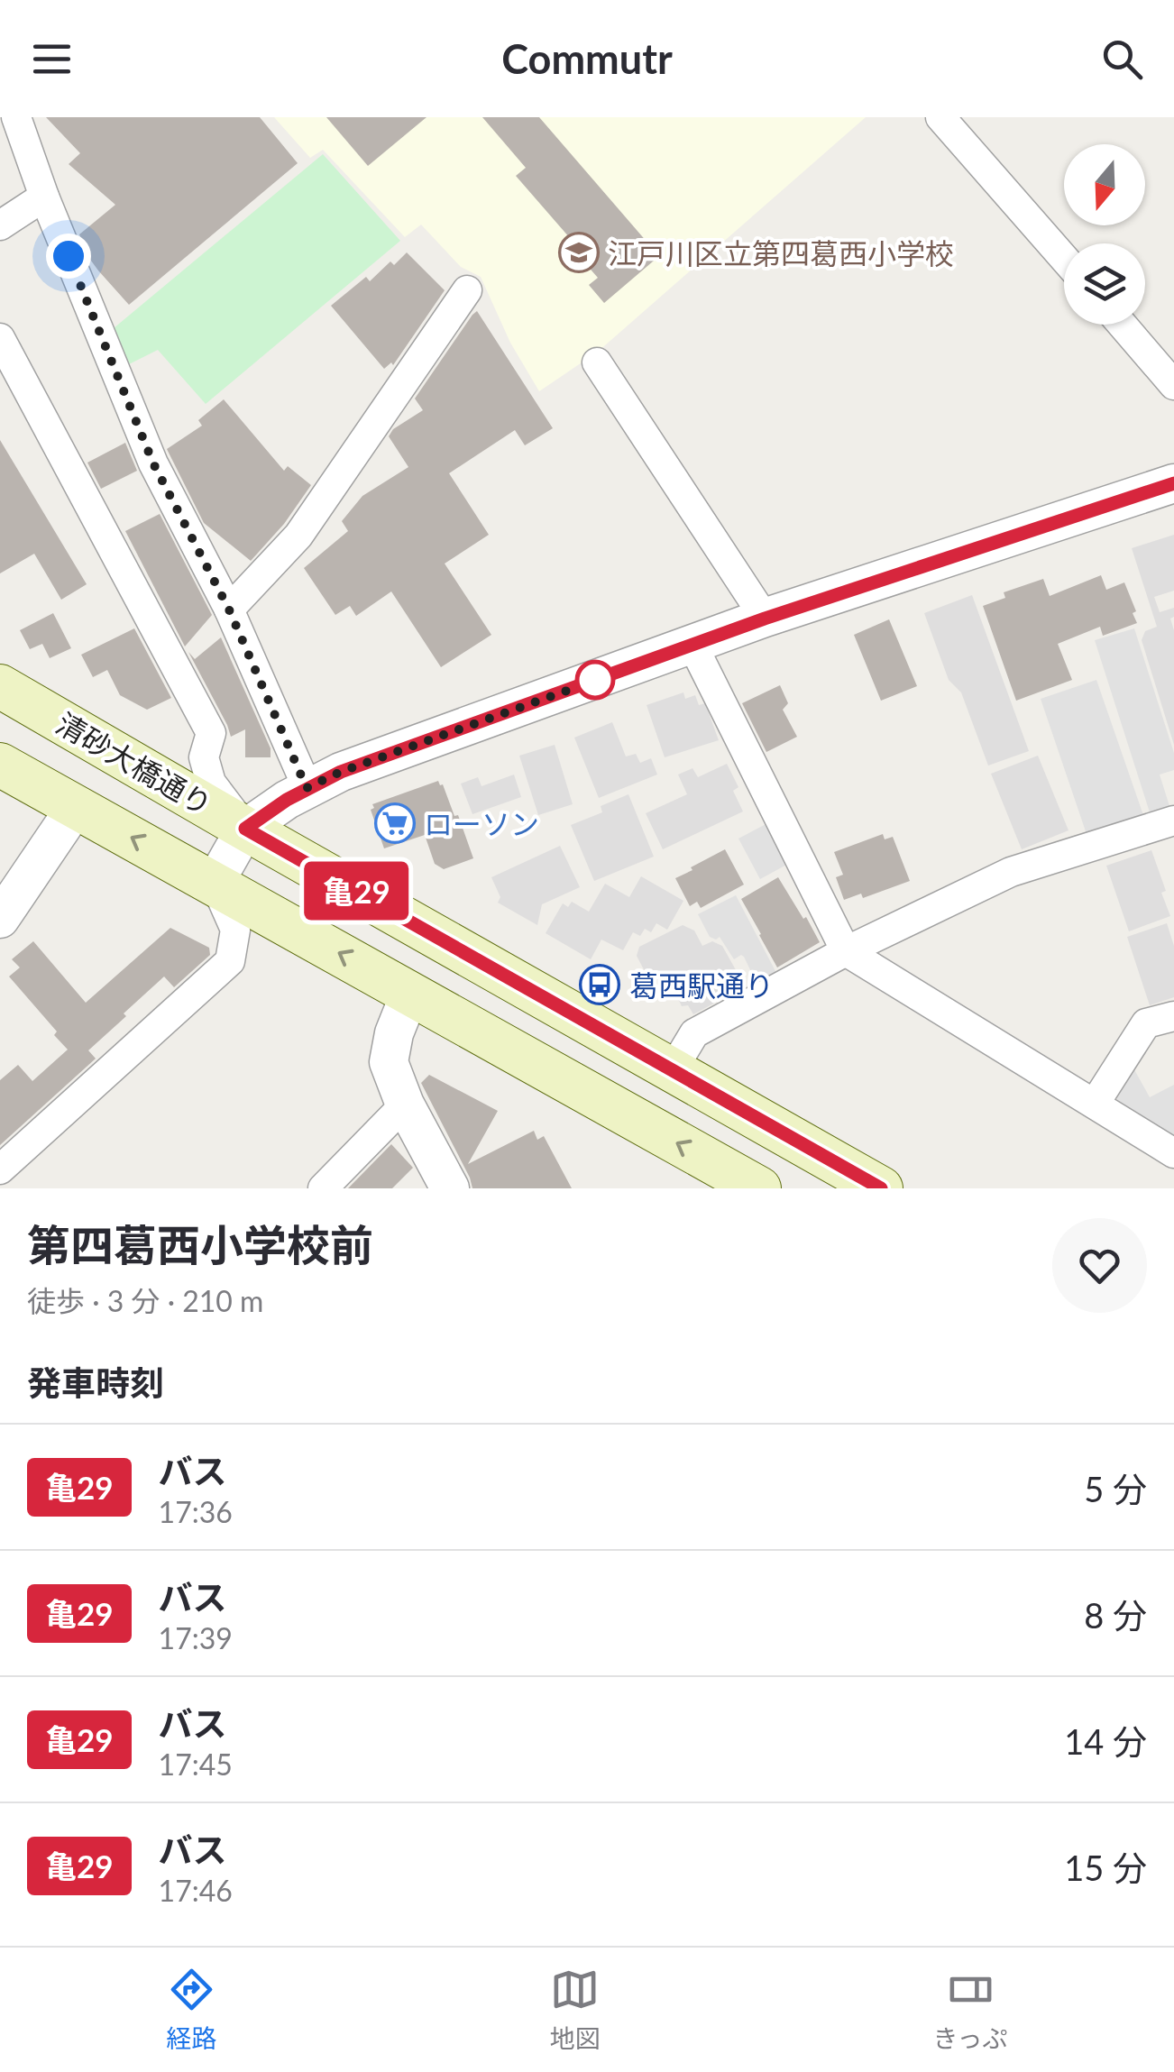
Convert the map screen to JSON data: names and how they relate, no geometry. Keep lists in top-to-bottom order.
{
  "streets": {
    "main road": ["清砂大橋通り"]
  },
  "places": {
    "school or university": ["江戸川区立第四葛西小学校"],
    "supermarket": ["ローソン"],
    "bus stop": ["葛西駅通り"]
  },
  "lines": ["bus line 亀29"],
  "north": "bottom",
  "page": {
    "header": "Commutr",
    "on_map": "亀29",
    "heading": [
      ["第四葛西小学校前", "徒歩 · 3 分 · 210 m"],
      "発車時刻"
    ],
    "list": [
      {
        "mark": "亀29",
        "name": "バス",
        "note": "17:36",
        "value": "5 分"
      },
      {
        "mark": "亀29",
        "name": "バス",
        "note": "17:39",
        "value": "8 分"
      },
      {
        "mark": "亀29",
        "name": "バス",
        "note": "17:45",
        "value": "14 分"
      },
      {
        "mark": "亀29",
        "name": "バス",
        "note": "17:46",
        "value": "15 分"
      }
    ],
    "tabs": ["経路", "地図", "きっぷ"]
  }
}
